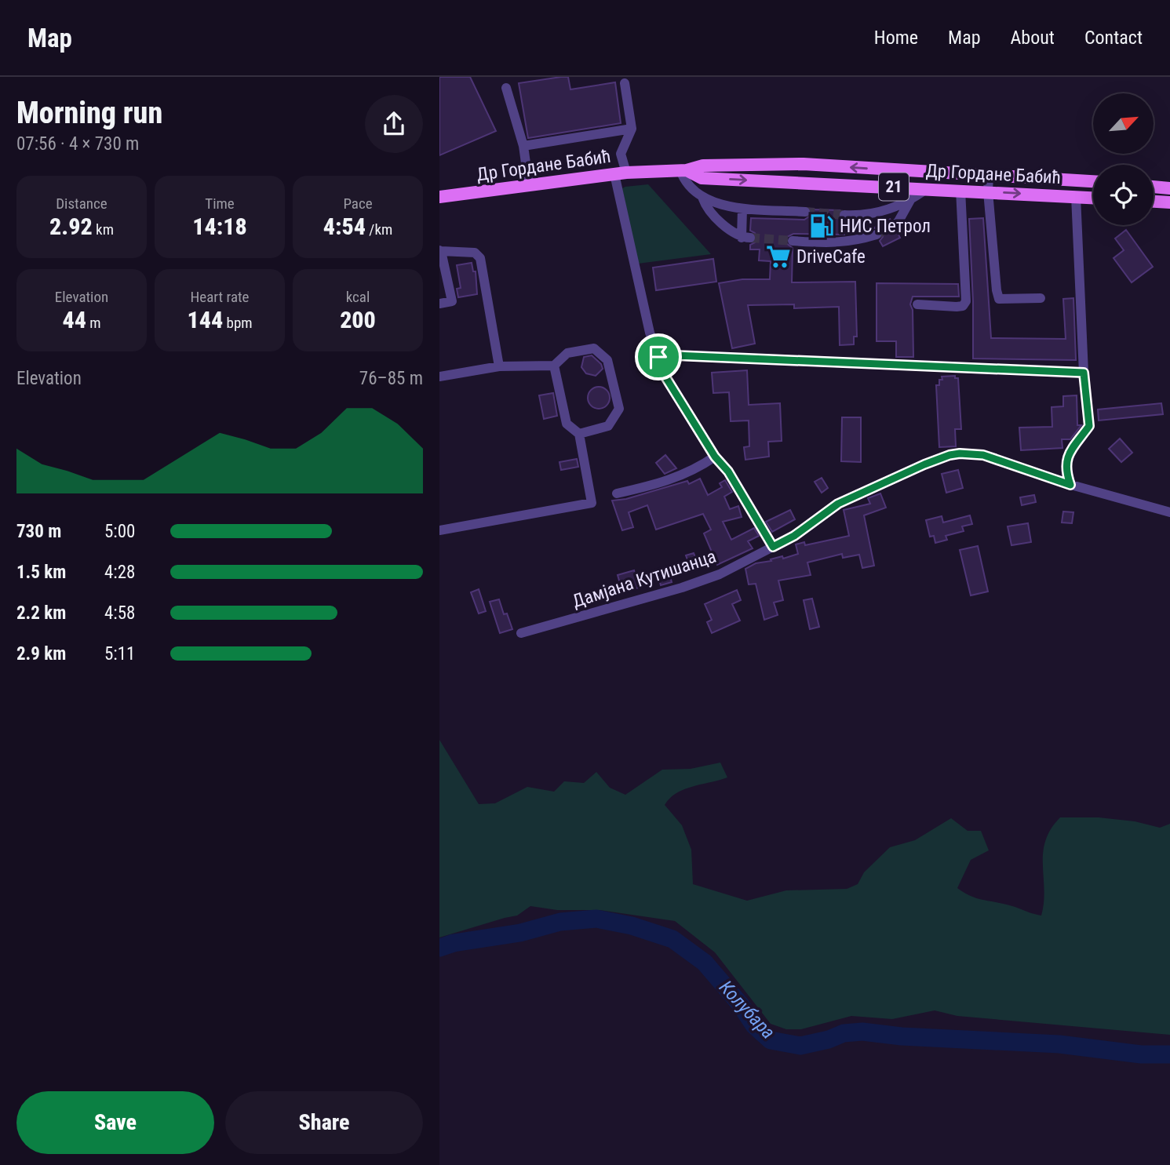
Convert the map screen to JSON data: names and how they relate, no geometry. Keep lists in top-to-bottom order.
{
  "streets": {
    "main road": ["Др Гордане Бабић", "21"],
    "street": ["Дамјана Кутишанца"]
  },
  "water": ["Колубара"],
  "places": {
    "fuel station": ["НИС Петрол"],
    "supermarket": ["DriveCafe"]
  },
  "north": "top right",
  "page": {
    "header": "Map",
    "nav": [
      "Home",
      "Map",
      "About",
      "Contact"
    ],
    "heading": ["Morning run", "07:56 · 4 × 730 m"],
    "stats": [
      ["Distance", "2.92 km"],
      ["Time", "14:18"],
      ["Pace", "4:54 /km"],
      ["Elevation", "44 m"],
      ["Heart rate", "144 bpm"],
      ["kcal", "200"]
    ],
    "chart": ["Elevation", "76–85 m"],
    "list": [
      {
        "name": "730 m",
        "note": "5:00"
      },
      {
        "name": "1.5 km",
        "note": "4:28"
      },
      {
        "name": "2.2 km",
        "note": "4:58"
      },
      {
        "name": "2.9 km",
        "note": "5:11"
      }
    ],
    "buttons": ["Save", "Share"]
  }
}
